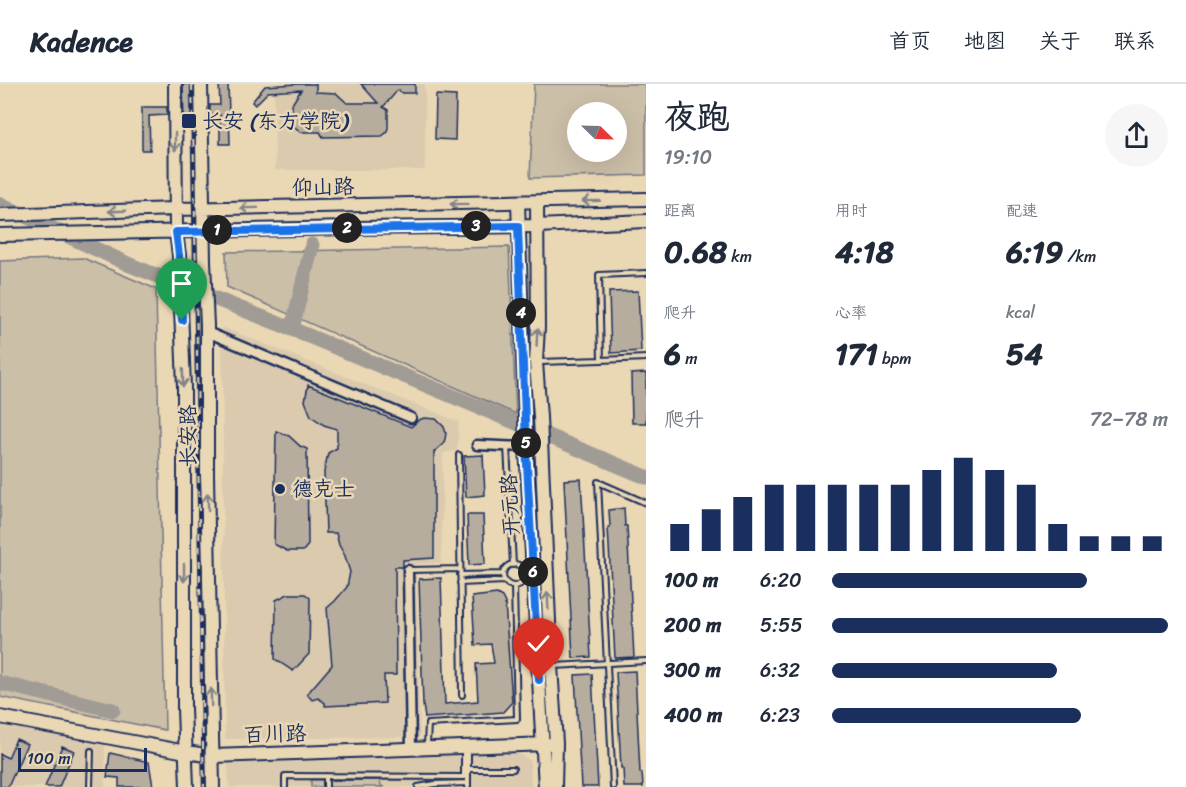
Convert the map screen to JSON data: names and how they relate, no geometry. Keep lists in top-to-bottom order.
{
  "streets": {
    "main road": [
      "仰山路",
      "长安路",
      "开元路",
      "百川路"
    ]
  },
  "crossings": [
    ["仰山路", "长安路"],
    ["仰山路", "开元路"],
    ["长安路", "百川路"],
    ["开元路", "百川路"]
  ],
  "places": {
    "transit": ["长安 (东方学院)"],
    "other": ["德克士"]
  },
  "scale_bar": "100 m",
  "north": "bottom right",
  "page": {
    "header": "Kadence",
    "nav": [
      "首页",
      "地图",
      "关于",
      "联系"
    ],
    "heading": ["夜跑", "19:10"],
    "stats": [
      ["距离", "0.68 km"],
      ["用时", "4:18"],
      ["配速", "6:19 /km"],
      ["爬升", "6 m"],
      ["心率", "171 bpm"],
      ["kcal", "54"]
    ],
    "pins": [
      "3",
      "2",
      "1",
      "4",
      "5",
      "6"
    ],
    "chart": ["爬升", "72–78 m"],
    "list": [
      {
        "name": "100 m",
        "note": "6:20"
      },
      {
        "name": "200 m",
        "note": "5:55"
      },
      {
        "name": "300 m",
        "note": "6:32"
      },
      {
        "name": "400 m",
        "note": "6:23"
      }
    ],
    "scale": "100 m"
  }
}
